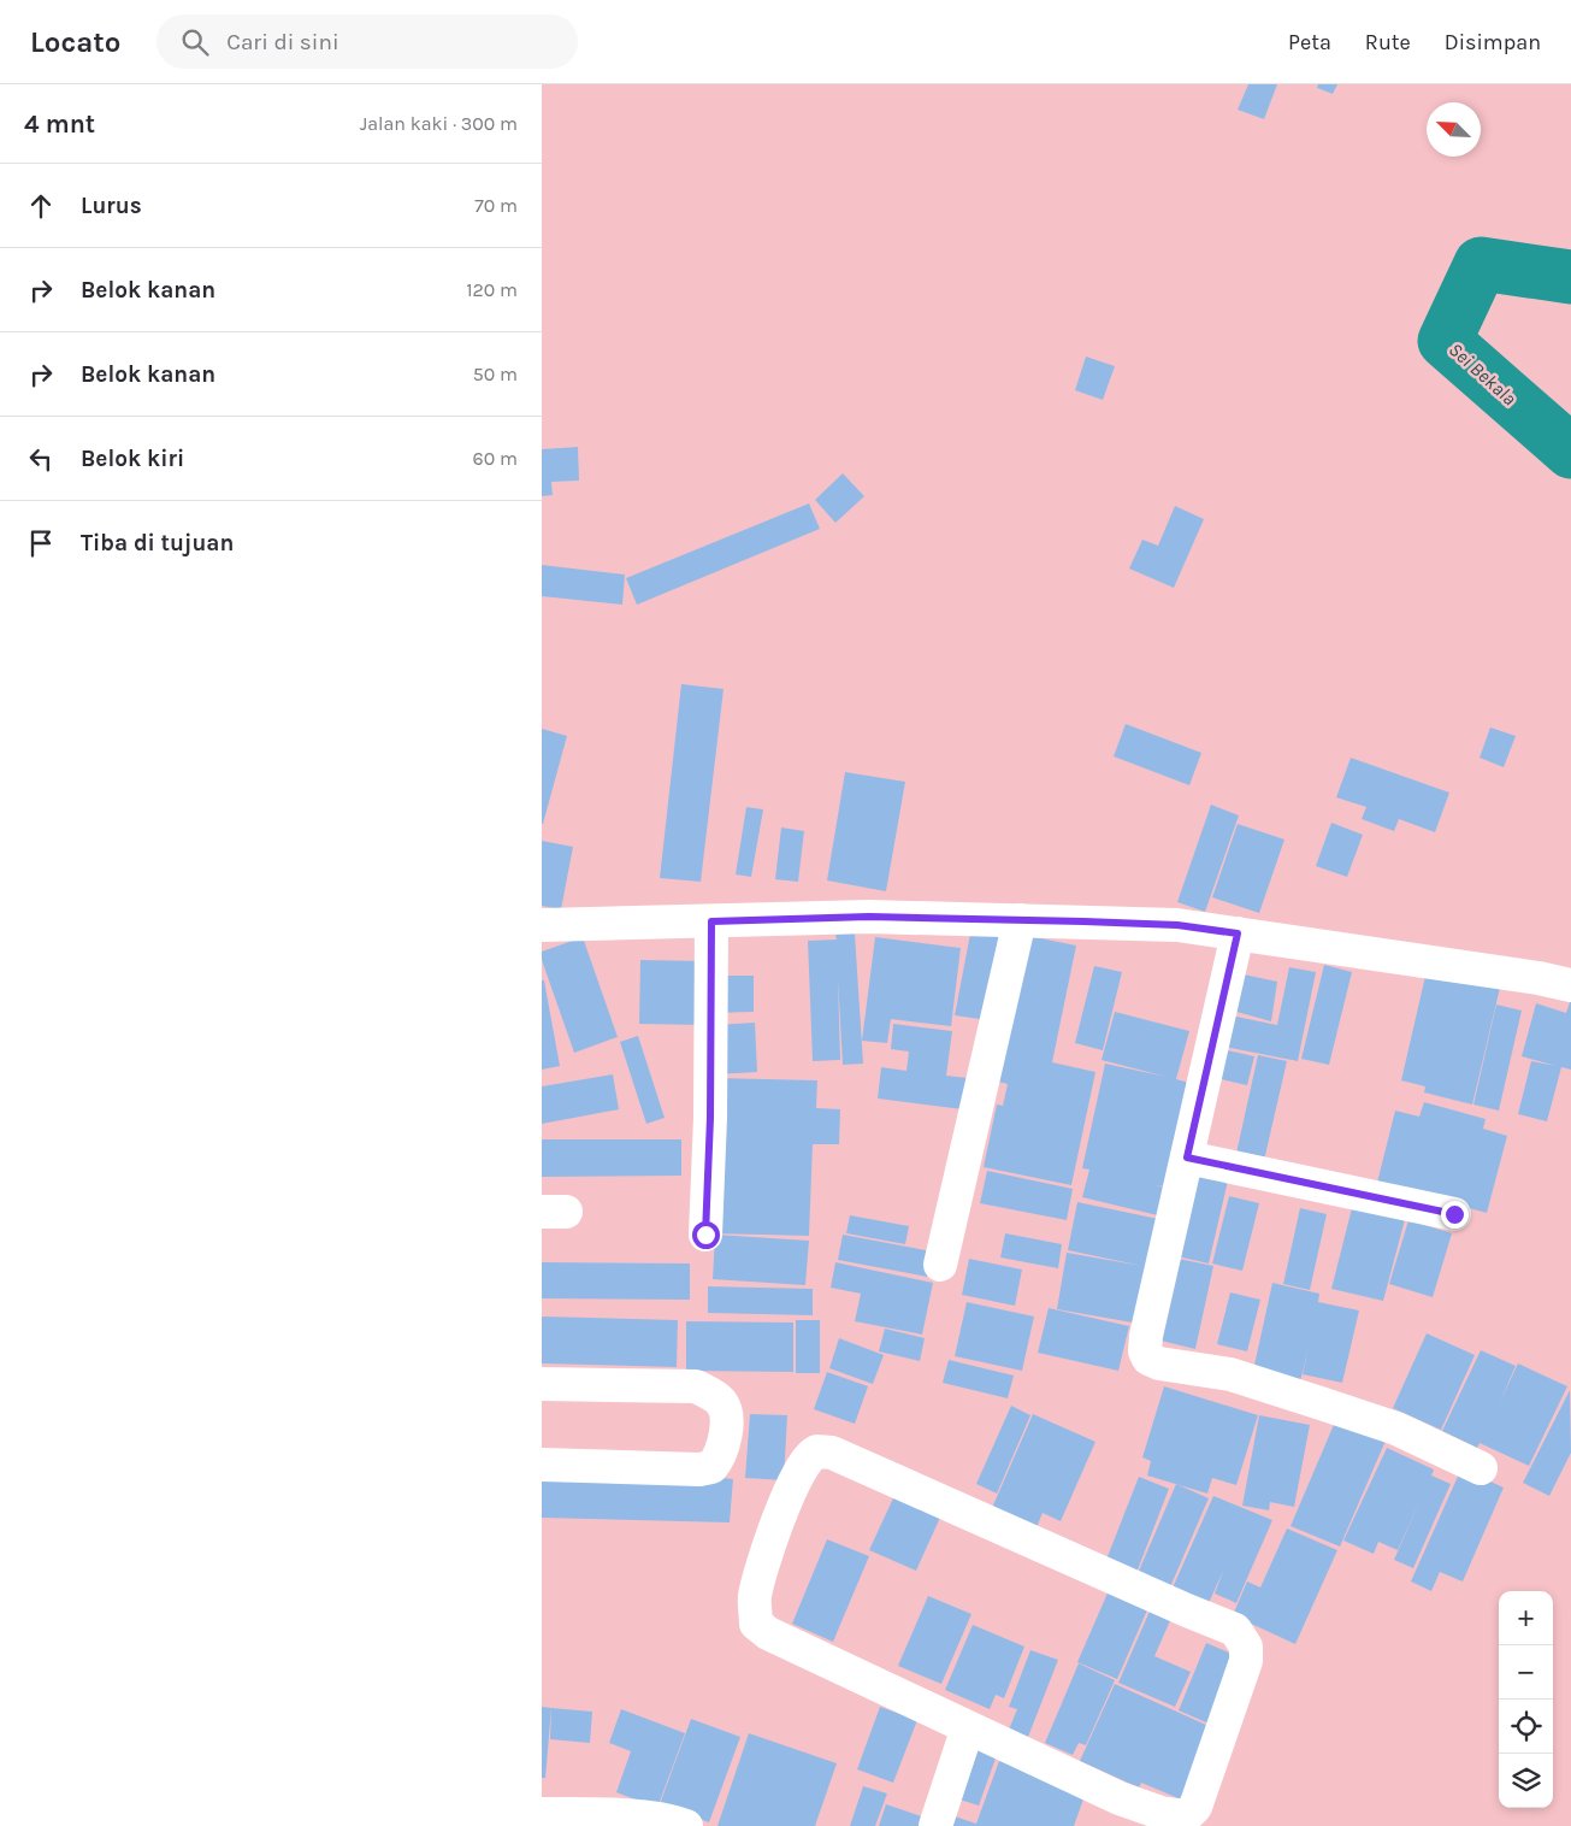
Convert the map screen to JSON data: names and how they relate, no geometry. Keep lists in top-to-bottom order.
{
  "water": ["Sei Bekala"],
  "north": "top left",
  "page": {
    "header": "Locato",
    "search": "Cari di sini",
    "nav": ["Peta", "Rute", "Disimpan"],
    "heading": ["4 mnt", "Jalan kaki · 300 m"],
    "list": [
      ["Lurus", "70 m"],
      ["Belok kanan", "120 m"],
      ["Belok kanan", "50 m"],
      ["Belok kiri", "60 m"],
      "Tiba di tujuan"
    ],
    "map_buttons": ["+", "−"]
  }
}
